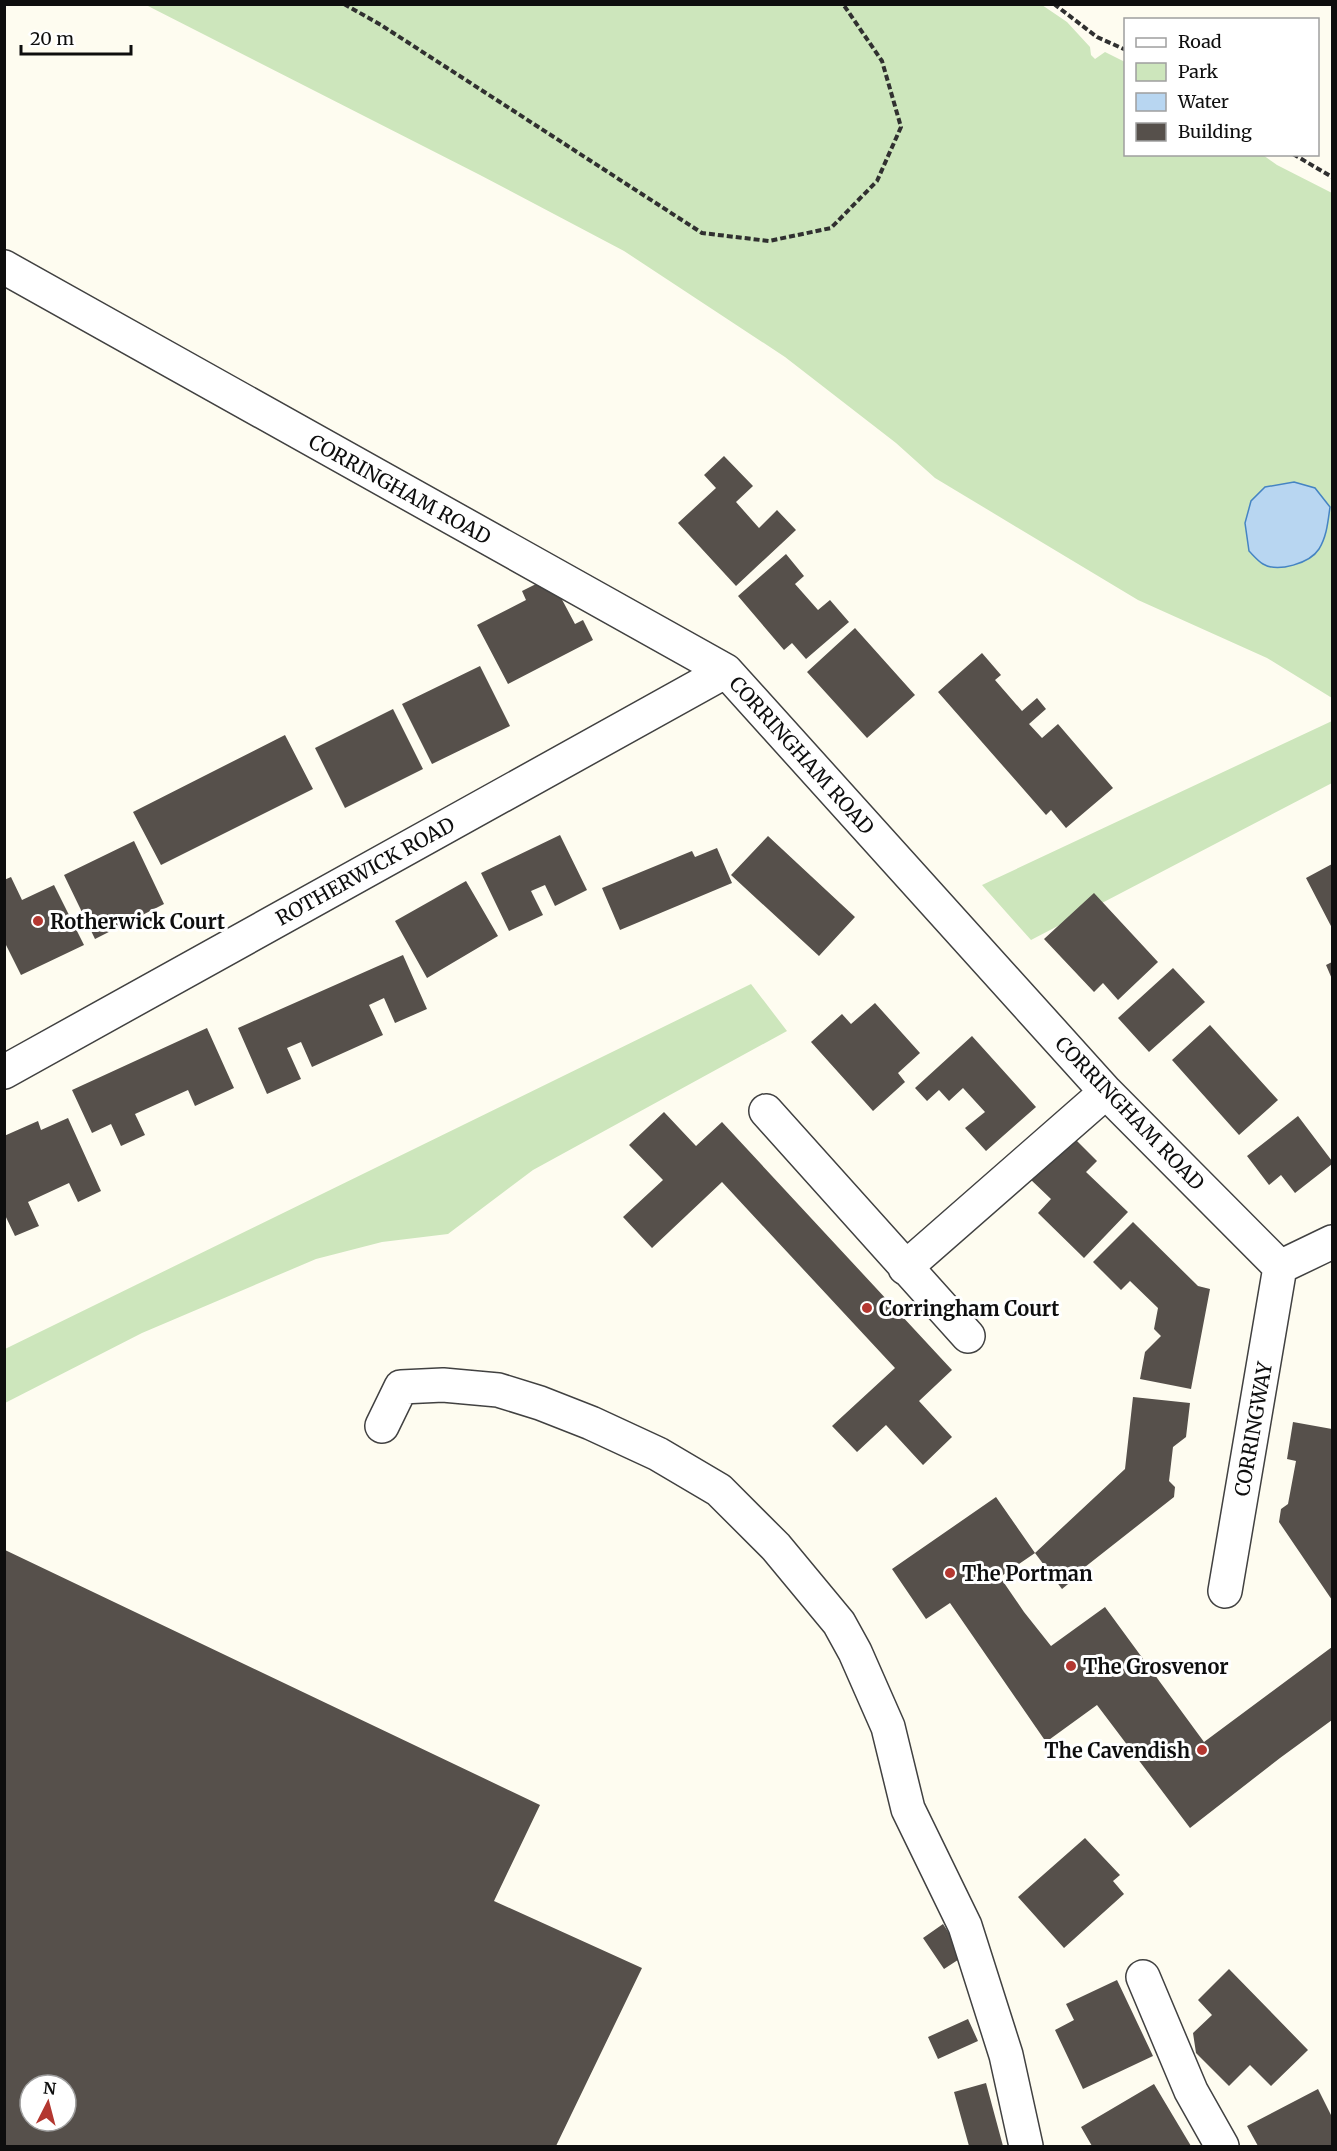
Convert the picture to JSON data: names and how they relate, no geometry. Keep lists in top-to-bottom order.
{
  "streets": {
    "street": ["CORRINGHAM ROAD", "ROTHERWICK ROAD", "CORRINGWAY"]
  },
  "crossings": [
    ["CORRINGHAM ROAD", "ROTHERWICK ROAD"],
    ["CORRINGHAM ROAD", "CORRINGWAY"]
  ],
  "places": [
    "Rotherwick Court",
    "Corringham Court",
    "The Portman",
    "The Grosvenor",
    "The Cavendish"
  ],
  "legend": [
    "Road",
    "Park",
    "Water",
    "Building"
  ],
  "scale_bar": "20 m",
  "north": "top"
}
